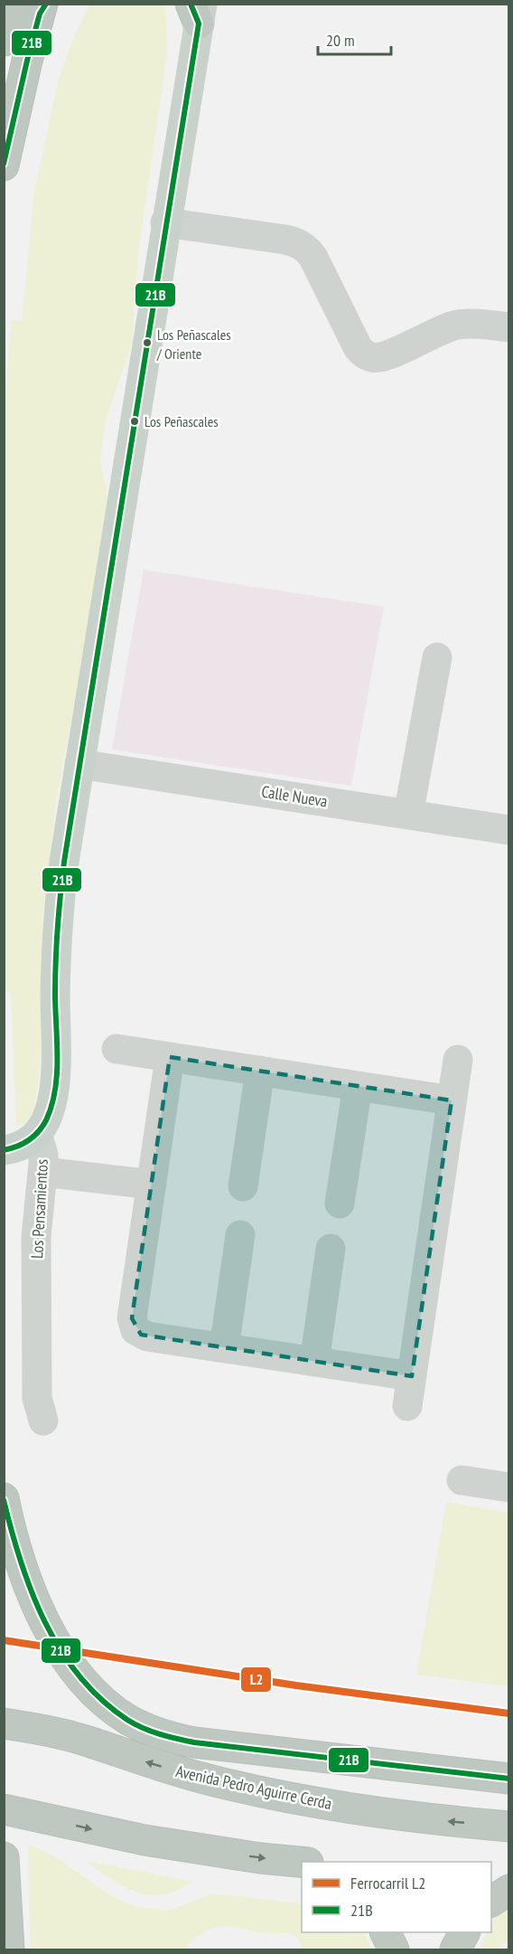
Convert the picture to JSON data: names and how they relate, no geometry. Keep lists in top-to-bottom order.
{
  "streets": {
    "highway": ["Avenida Pedro Aguirre Cerda"],
    "street": ["Calle Nueva", "Los Pensamientos"]
  },
  "places": ["Los Peñascales / Oriente", "Los Peñascales"],
  "lines": ["transit line 21B", "rail line L2"],
  "legend": ["Ferrocarril L2", "21B"],
  "scale_bar": "20 m"
}
